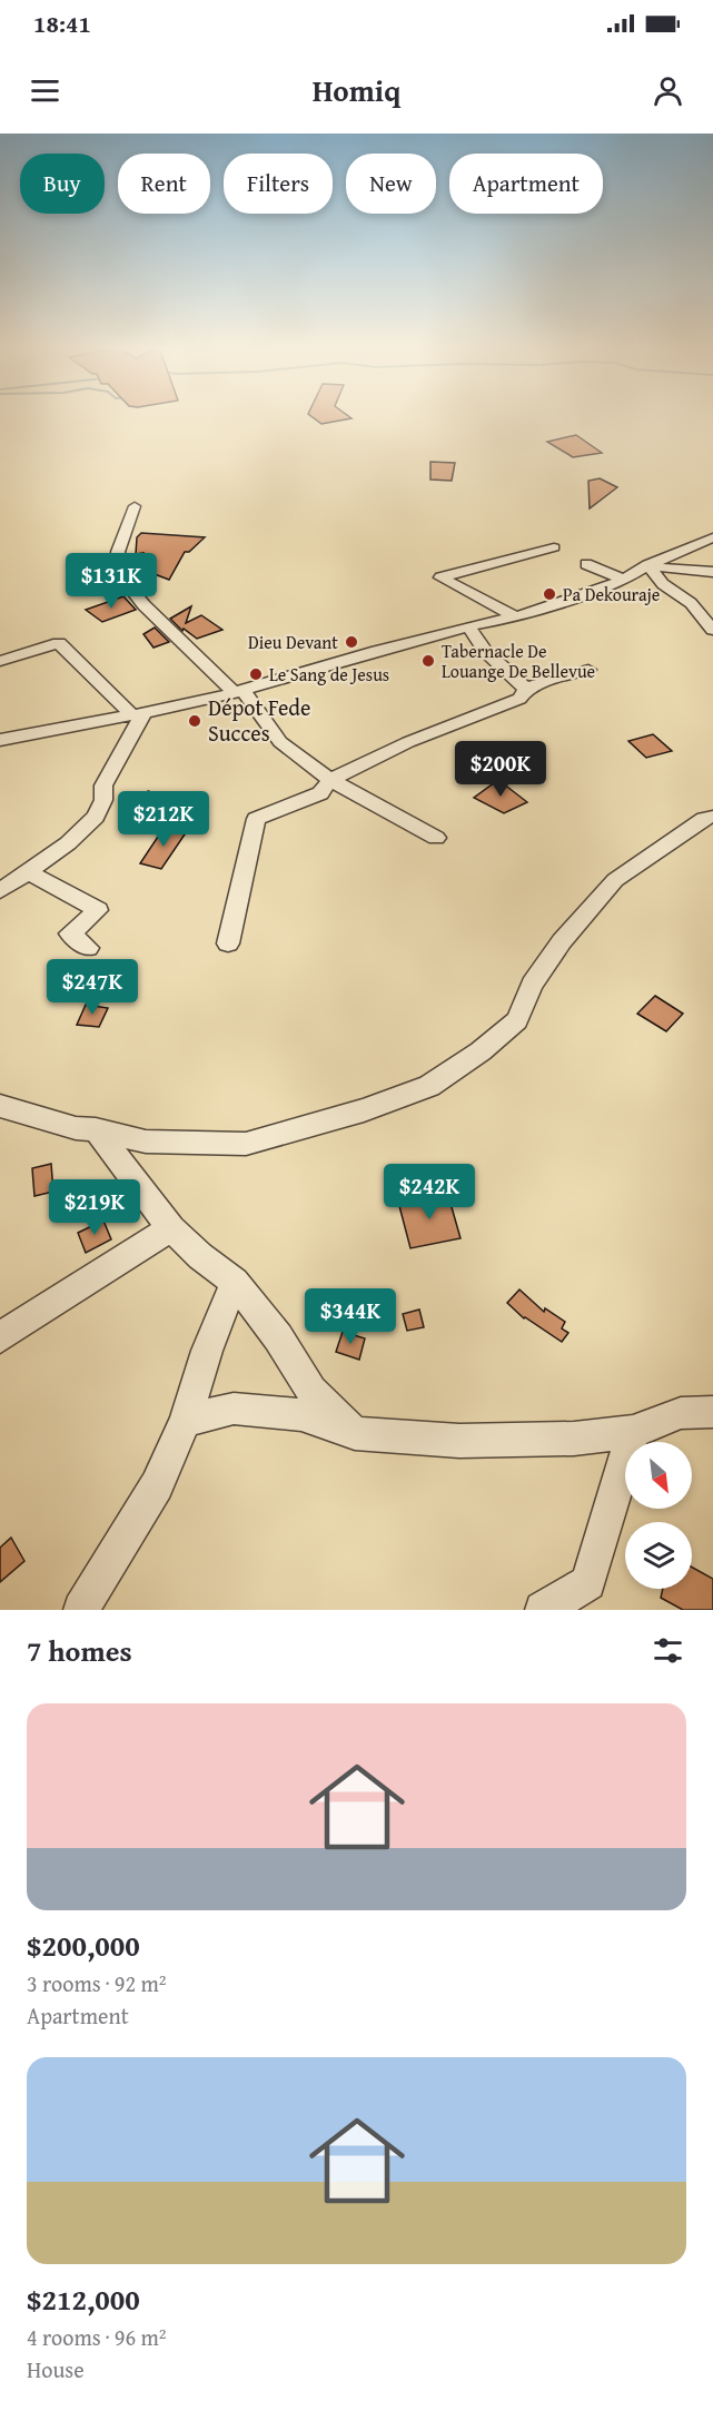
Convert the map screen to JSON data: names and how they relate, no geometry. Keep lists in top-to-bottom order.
{
  "places": [
    "Pa Dekouraje",
    "Dieu Devant",
    "Tabernacle De Louange De Bellevue",
    "Le Sang de Jesus",
    "Dépot Fede Succes"
  ],
  "north": "bottom right",
  "page": {
    "status": "18:41",
    "header": "Homiq",
    "chip": [
      "Buy",
      "Rent",
      "Filters",
      "New",
      "Apartment"
    ],
    "price": [
      "$131K",
      "$200K",
      "$212K",
      "$247K",
      "$242K",
      "$219K",
      "$344K"
    ],
    "heading": "7 homes",
    "list": [
      {
        "name": "$200,000",
        "note": "3 rooms · 92 m² · Apartment"
      },
      {
        "name": "$212,000",
        "note": "4 rooms · 96 m² · House"
      }
    ]
  }
}
